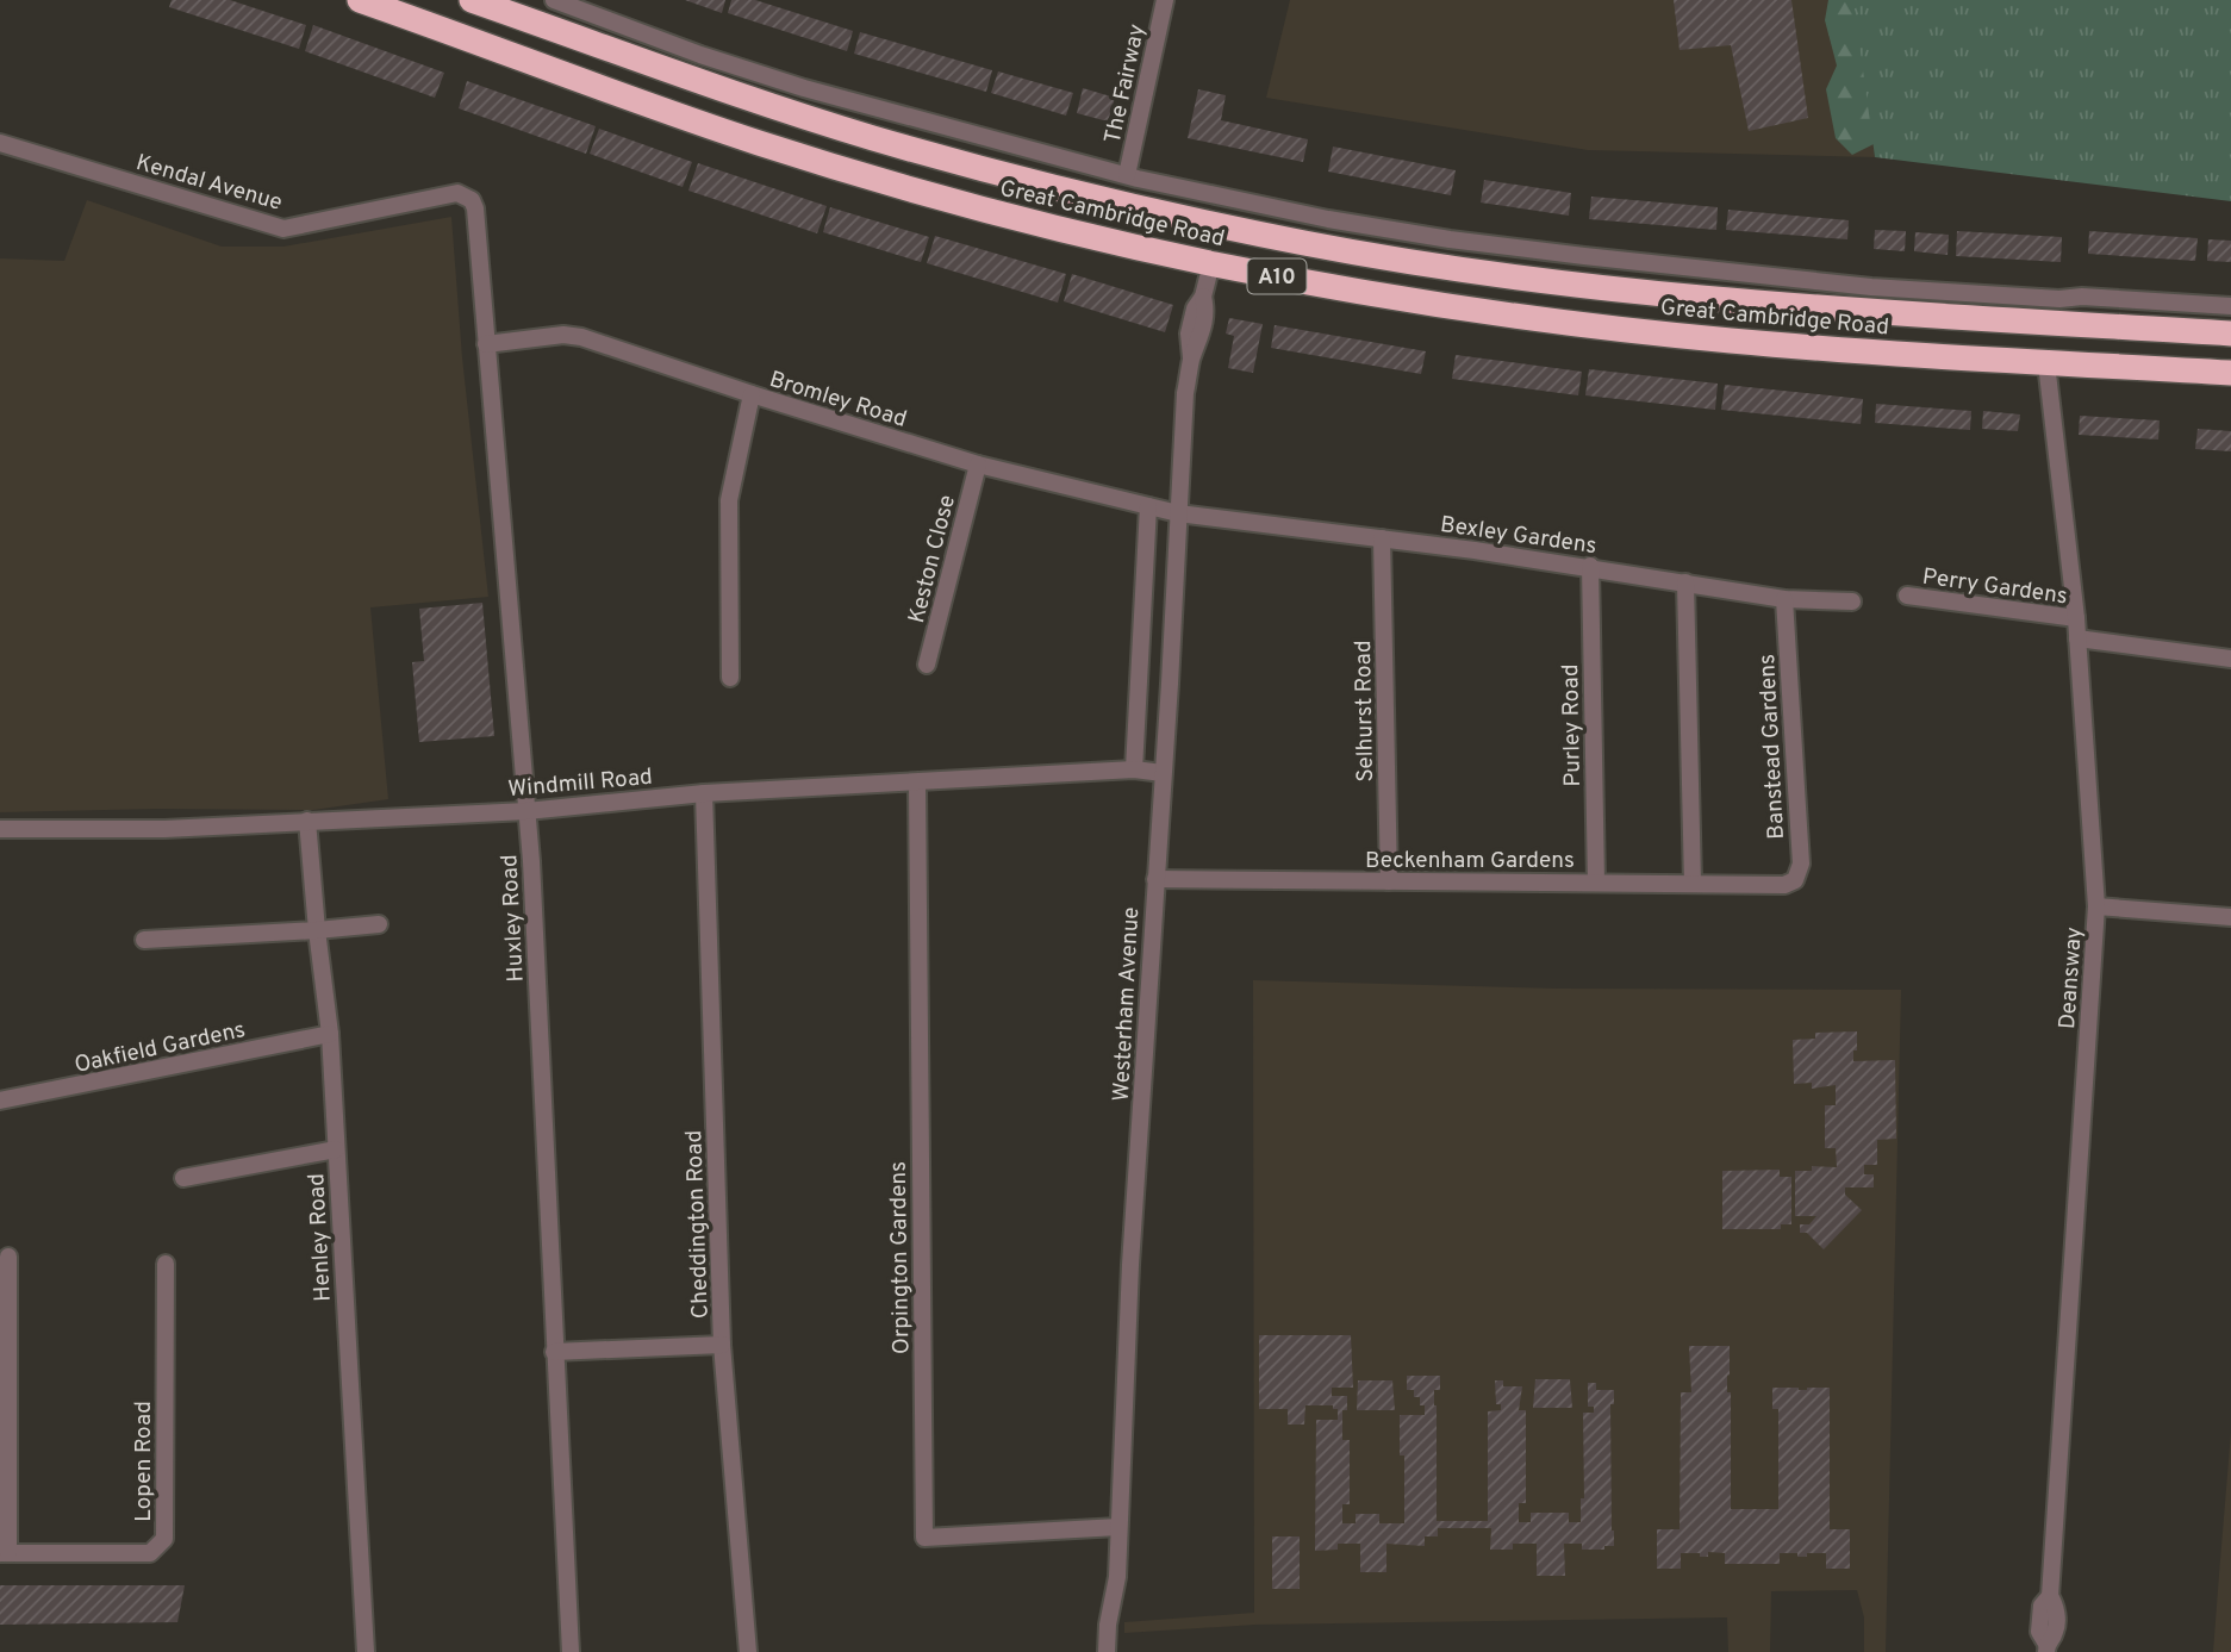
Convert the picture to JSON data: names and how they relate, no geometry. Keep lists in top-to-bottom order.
{
  "streets": {
    "highway": ["Great Cambridge Road", "A10"],
    "street": [
      "The Fairway",
      "Kendal Avenue",
      "Bromley Road",
      "Bexley Gardens",
      "Keston Close",
      "Perry Gardens",
      "Selhurst Road",
      "Purley Road",
      "Banstead Gardens",
      "Windmill Road",
      "Beckenham Gardens",
      "Huxley Road",
      "Deansway",
      "Westerham Avenue",
      "Oakfield Gardens",
      "Cheddington Road",
      "Henley Road",
      "Orpington Gardens",
      "Lopen Road"
    ]
  },
  "crossings": [
    ["Kendal Avenue", "Huxley Road"],
    ["Great Cambridge Road", "Deansway"],
    ["Great Cambridge Road", "Westerham Avenue"],
    ["Bromley Road", "Bexley Gardens"],
    ["Bromley Road", "Keston Close"],
    ["Bromley Road", "Huxley Road"],
    ["Bromley Road", "Westerham Avenue"],
    ["Bexley Gardens", "Selhurst Road"],
    ["Bexley Gardens", "Purley Road"],
    ["Bexley Gardens", "Banstead Gardens"],
    ["Bexley Gardens", "Westerham Avenue"],
    ["Perry Gardens", "Deansway"],
    ["Selhurst Road", "Beckenham Gardens"],
    ["Purley Road", "Beckenham Gardens"],
    ["Banstead Gardens", "Beckenham Gardens"],
    ["Windmill Road", "Huxley Road"],
    ["Windmill Road", "Westerham Avenue"],
    ["Windmill Road", "Cheddington Road"],
    ["Windmill Road", "Henley Road"],
    ["Windmill Road", "Orpington Gardens"],
    ["Beckenham Gardens", "Westerham Avenue"],
    ["Westerham Avenue", "Orpington Gardens"],
    ["Oakfield Gardens", "Henley Road"]
  ]
}
